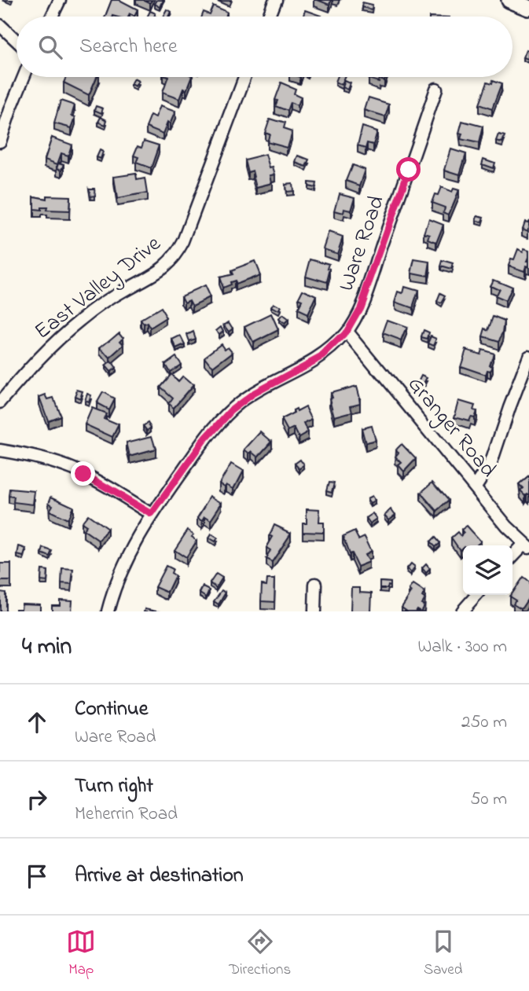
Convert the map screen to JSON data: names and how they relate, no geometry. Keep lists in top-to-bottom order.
{
  "streets": {
    "street": ["Ware Road", "East Valley Drive", "Granger Road"]
  },
  "crossings": [
    ["Ware Road", "Granger Road"]
  ],
  "page": {
    "search": "Search here",
    "heading": ["4 min", "Walk · 300 m"],
    "list": [
      ["Continue", "Ware Road", "250 m"],
      ["Turn right", "Meherrin Road", "50 m"],
      "Arrive at destination"
    ],
    "nav": ["Map", "Directions", "Saved"]
  }
}
